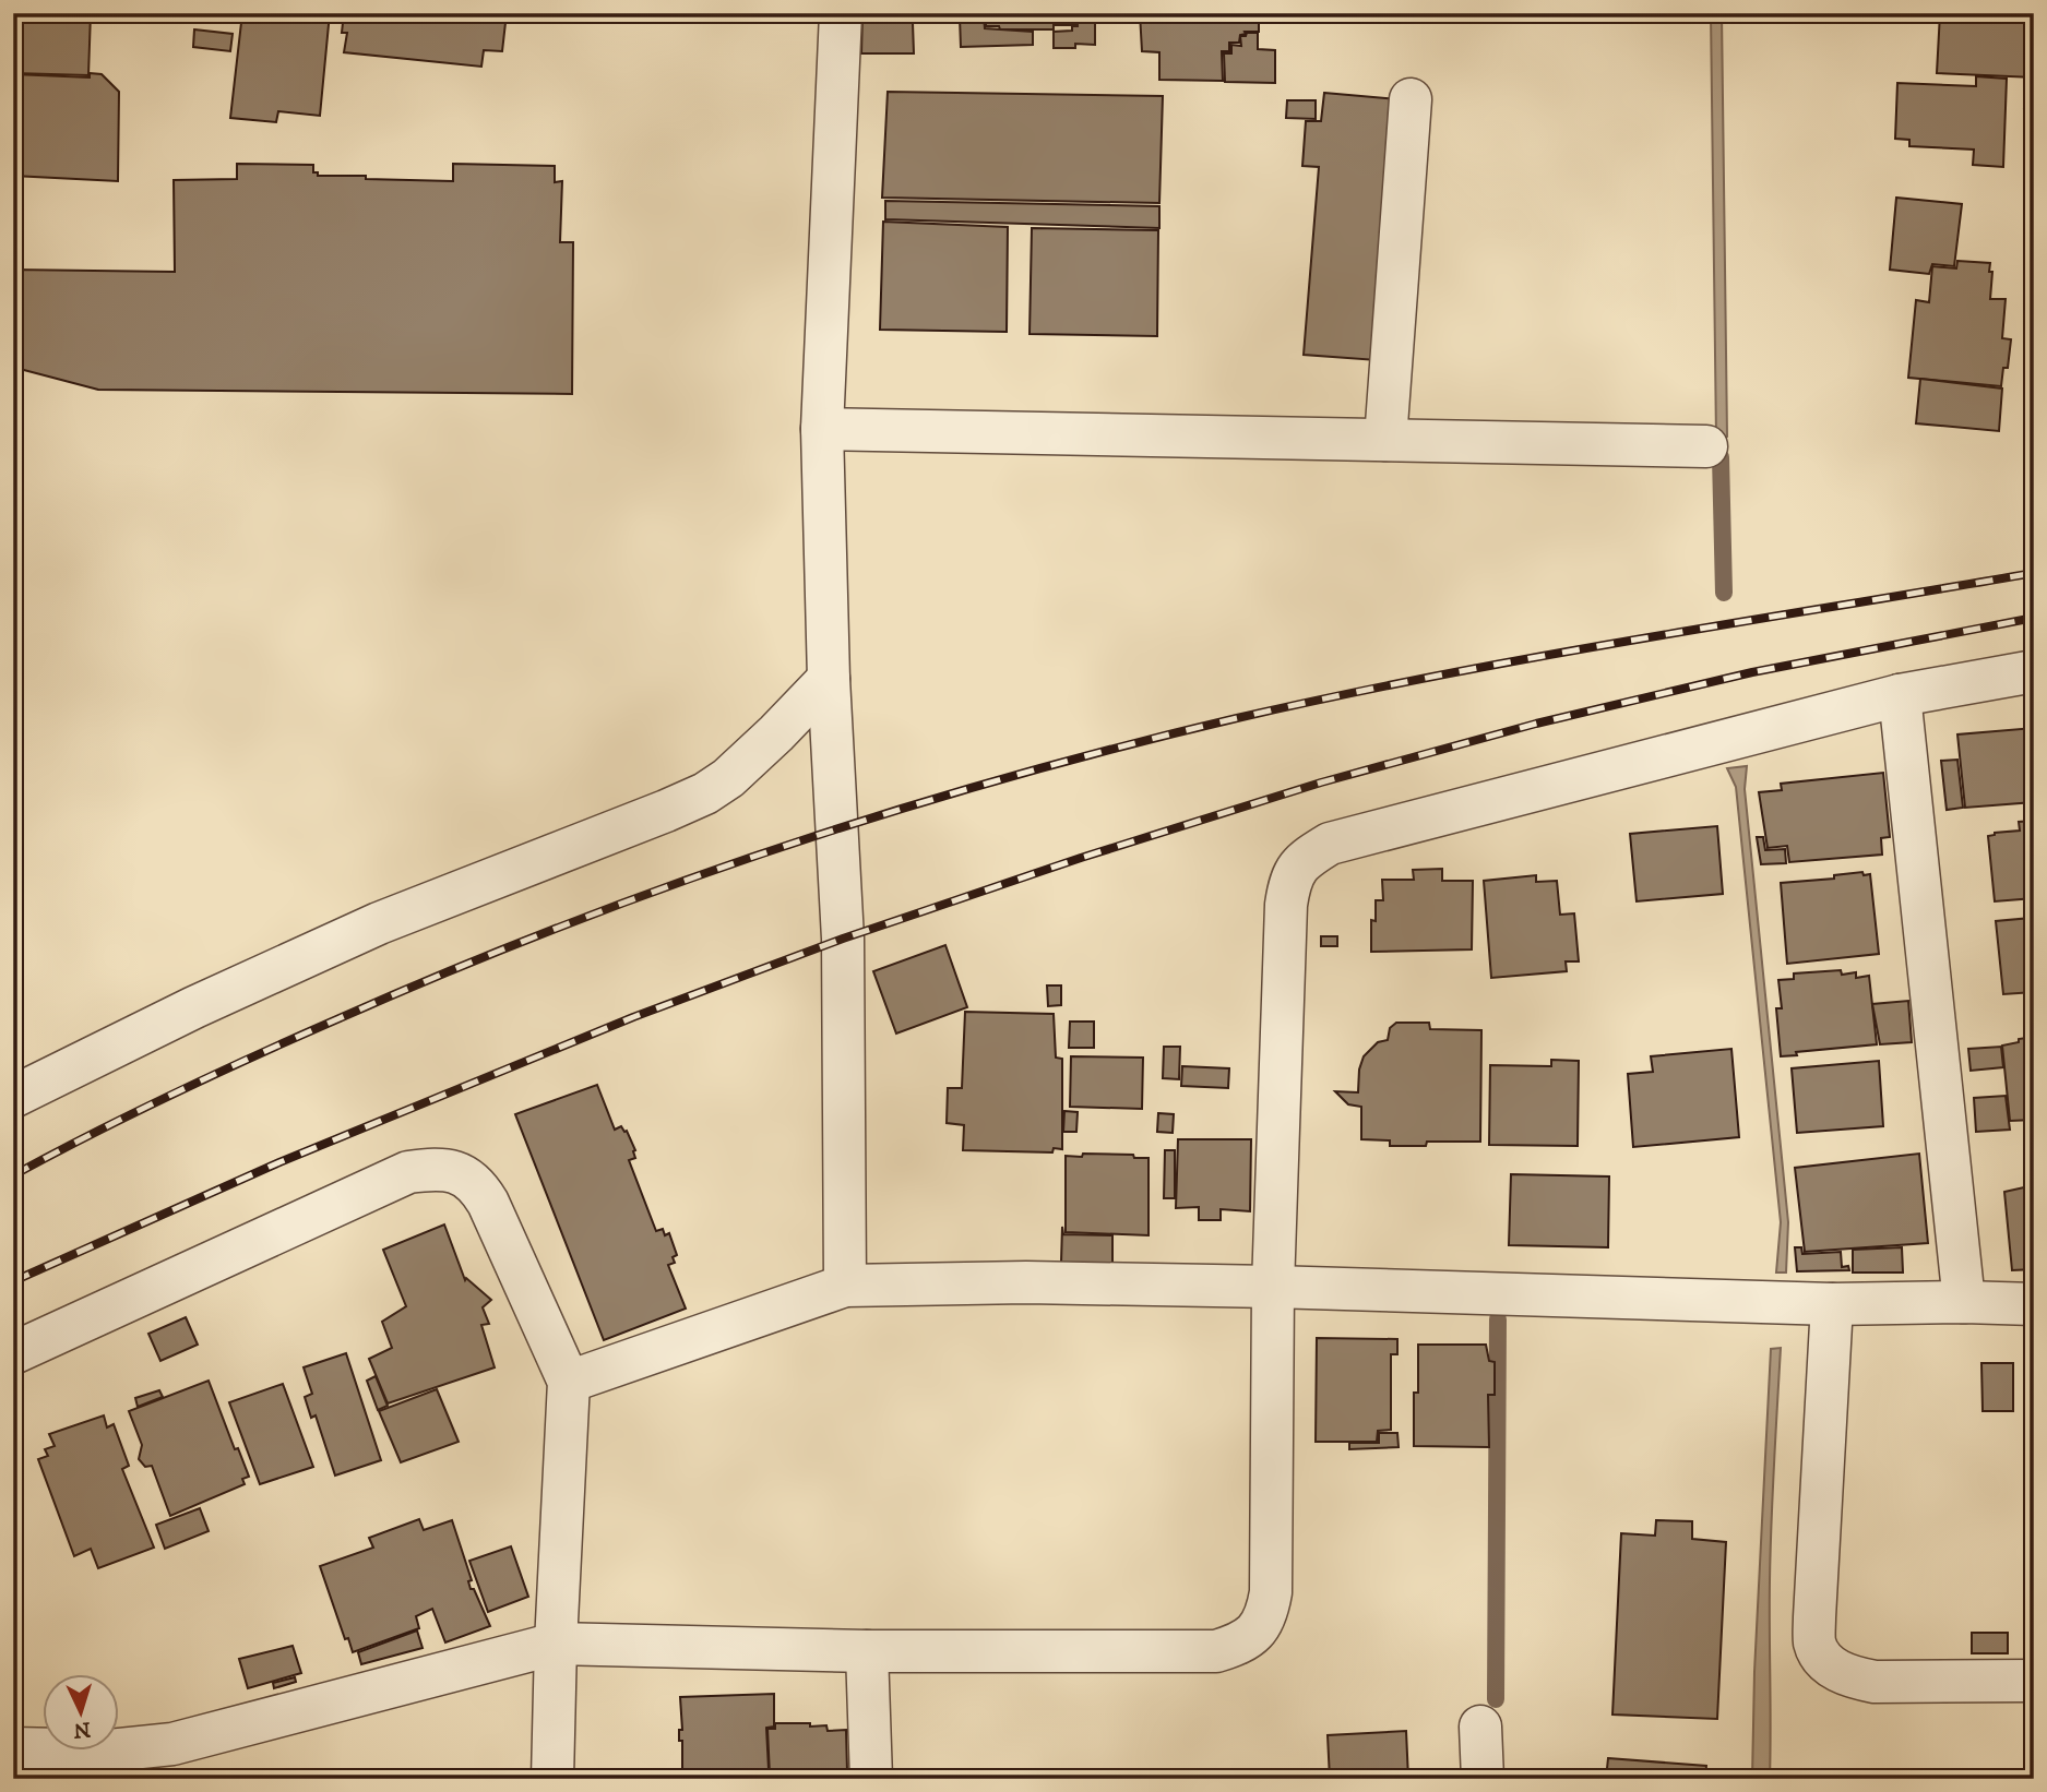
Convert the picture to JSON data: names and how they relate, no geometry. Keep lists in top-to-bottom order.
{
  "north": "bottom"
}
